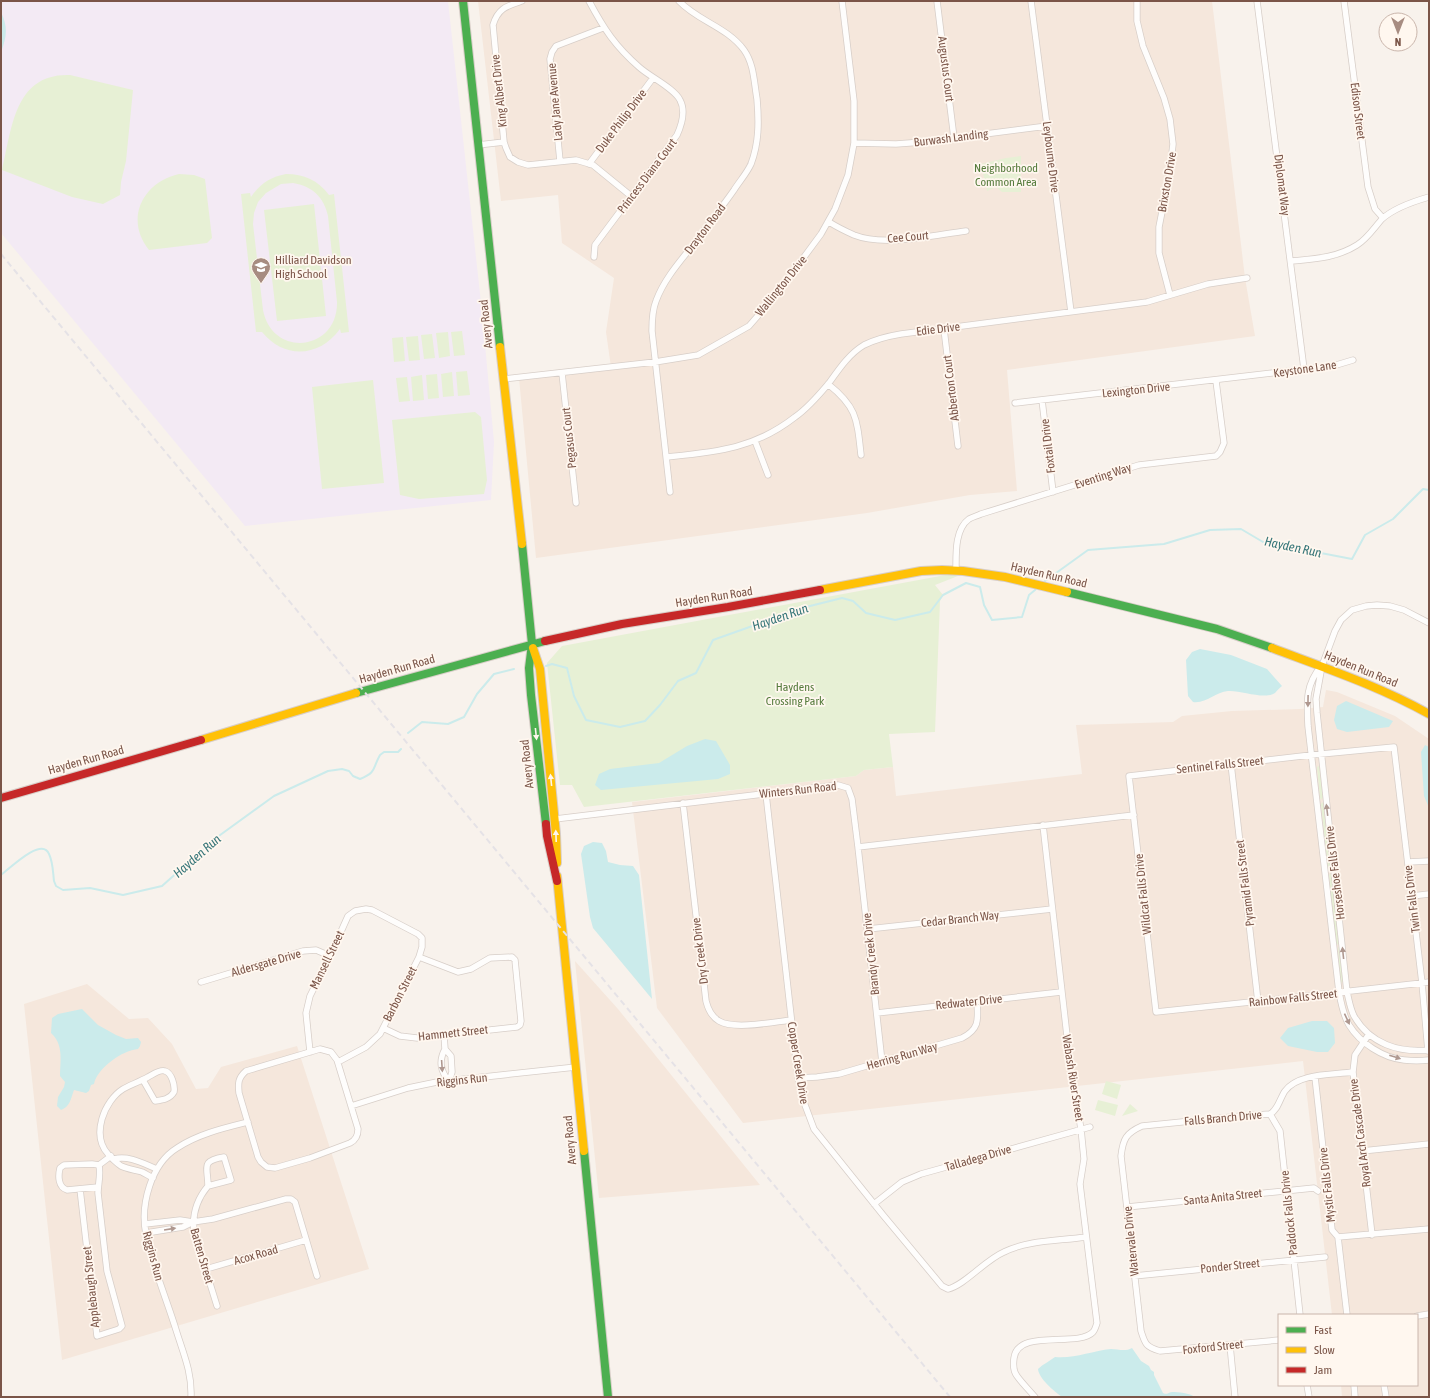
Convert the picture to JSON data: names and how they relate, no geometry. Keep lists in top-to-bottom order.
{
  "streets": {
    "main road": ["Avery Road", "Hayden Run Road"],
    "street": [
      "Augustus Court",
      "King Albert Drive",
      "Lady Jane Avenue",
      "Edison Street",
      "Duke Philip Drive",
      "Burwash Landing",
      "Leybourne Drive",
      "Princess Diana Court",
      "Brixston Drive",
      "Diplomat Way",
      "Drayton Road",
      "Cee Court",
      "Wallington Drive",
      "Edie Drive",
      "Keystone Lane",
      "Abberton Court",
      "Lexington Drive",
      "Pegasus Court",
      "Foxtail Drive",
      "Eventing Way",
      "Sentinel Falls Street",
      "Winters Run Road",
      "Horseshoe Falls Drive",
      "Pyramid Falls Street",
      "Wildcat Falls Drive",
      "Twin Falls Drive",
      "Cedar Branch Way",
      "Dry Creek Drive",
      "Brandy Creek Drive",
      "Mansell Street",
      "Aldersgate Drive",
      "Barbon Street",
      "Rainbow Falls Street",
      "Redwater Drive",
      "Hammett Street",
      "Herring Run Way",
      "Copper Creek Drive",
      "Wabash River Street",
      "Riggins Run",
      "Falls Branch Drive",
      "Royal Arch Cascade Drive",
      "Talladega Drive",
      "Mystic Falls Drive",
      "Santa Anita Street",
      "Paddock Falls Drive",
      "Watervale Drive",
      "Acox Road",
      "Batten Street",
      "Ponder Street",
      "Applebaugh Street",
      "Foxford Street"
    ]
  },
  "crossings": [
    ["Augustus Court", "Burwash Landing"],
    ["King Albert Drive", "Avery Road"],
    ["Lady Jane Avenue", "Princess Diana Court"],
    ["Duke Philip Drive", "Princess Diana Court"],
    ["Burwash Landing", "Leybourne Drive"],
    ["Burwash Landing", "Wallington Drive"],
    ["Leybourne Drive", "Edie Drive"],
    ["Brixston Drive", "Edie Drive"],
    ["Diplomat Way", "Keystone Lane"],
    ["Drayton Road", "Wallington Drive"],
    ["Drayton Road", "Edie Drive"],
    ["Cee Court", "Wallington Drive"],
    ["Wallington Drive", "Avery Road"],
    ["Wallington Drive", "Pegasus Court"],
    ["Avery Road", "Hayden Run Road"],
    ["Avery Road", "Winters Run Road"],
    ["Avery Road", "Riggins Run"],
    ["Edie Drive", "Abberton Court"],
    ["Keystone Lane", "Lexington Drive"],
    ["Lexington Drive", "Foxtail Drive"],
    ["Lexington Drive", "Eventing Way"],
    ["Foxtail Drive", "Eventing Way"],
    ["Eventing Way", "Hayden Run Road"],
    ["Hayden Run Road", "Horseshoe Falls Drive"],
    ["Sentinel Falls Street", "Horseshoe Falls Drive"],
    ["Sentinel Falls Street", "Pyramid Falls Street"],
    ["Sentinel Falls Street", "Wildcat Falls Drive"],
    ["Sentinel Falls Street", "Twin Falls Drive"],
    ["Winters Run Road", "Dry Creek Drive"],
    ["Winters Run Road", "Brandy Creek Drive"],
    ["Winters Run Road", "Copper Creek Drive"],
    ["Horseshoe Falls Drive", "Rainbow Falls Street"],
    ["Horseshoe Falls Drive", "Royal Arch Cascade Drive"],
    ["Pyramid Falls Street", "Rainbow Falls Street"],
    ["Wildcat Falls Drive", "Rainbow Falls Street"],
    ["Twin Falls Drive", "Rainbow Falls Street"],
    ["Cedar Branch Way", "Brandy Creek Drive"],
    ["Cedar Branch Way", "Wabash River Street"],
    ["Dry Creek Drive", "Copper Creek Drive"],
    ["Brandy Creek Drive", "Redwater Drive"],
    ["Brandy Creek Drive", "Herring Run Way"],
    ["Mansell Street", "Aldersgate Drive"],
    ["Mansell Street", "Barbon Street"],
    ["Mansell Street", "Riggins Run"],
    ["Barbon Street", "Hammett Street"],
    ["Barbon Street", "Riggins Run"],
    ["Redwater Drive", "Herring Run Way"],
    ["Redwater Drive", "Wabash River Street"],
    ["Herring Run Way", "Copper Creek Drive"],
    ["Copper Creek Drive", "Wabash River Street"],
    ["Copper Creek Drive", "Talladega Drive"],
    ["Wabash River Street", "Talladega Drive"],
    ["Falls Branch Drive", "Royal Arch Cascade Drive"],
    ["Falls Branch Drive", "Mystic Falls Drive"],
    ["Falls Branch Drive", "Paddock Falls Drive"],
    ["Falls Branch Drive", "Watervale Drive"],
    ["Santa Anita Street", "Paddock Falls Drive"],
    ["Santa Anita Street", "Watervale Drive"],
    ["Paddock Falls Drive", "Ponder Street"],
    ["Watervale Drive", "Ponder Street"],
    ["Watervale Drive", "Foxford Street"],
    ["Acox Road", "Batten Street"]
  ],
  "water": ["Hayden Run"],
  "parks": ["Neighborhood Common Area", "Haydens Crossing Park"],
  "places": {
    "school or university": ["Hilliard Davidson High School"]
  },
  "legend": ["Fast", "Slow", "Jam"],
  "north": "bottom"
}
